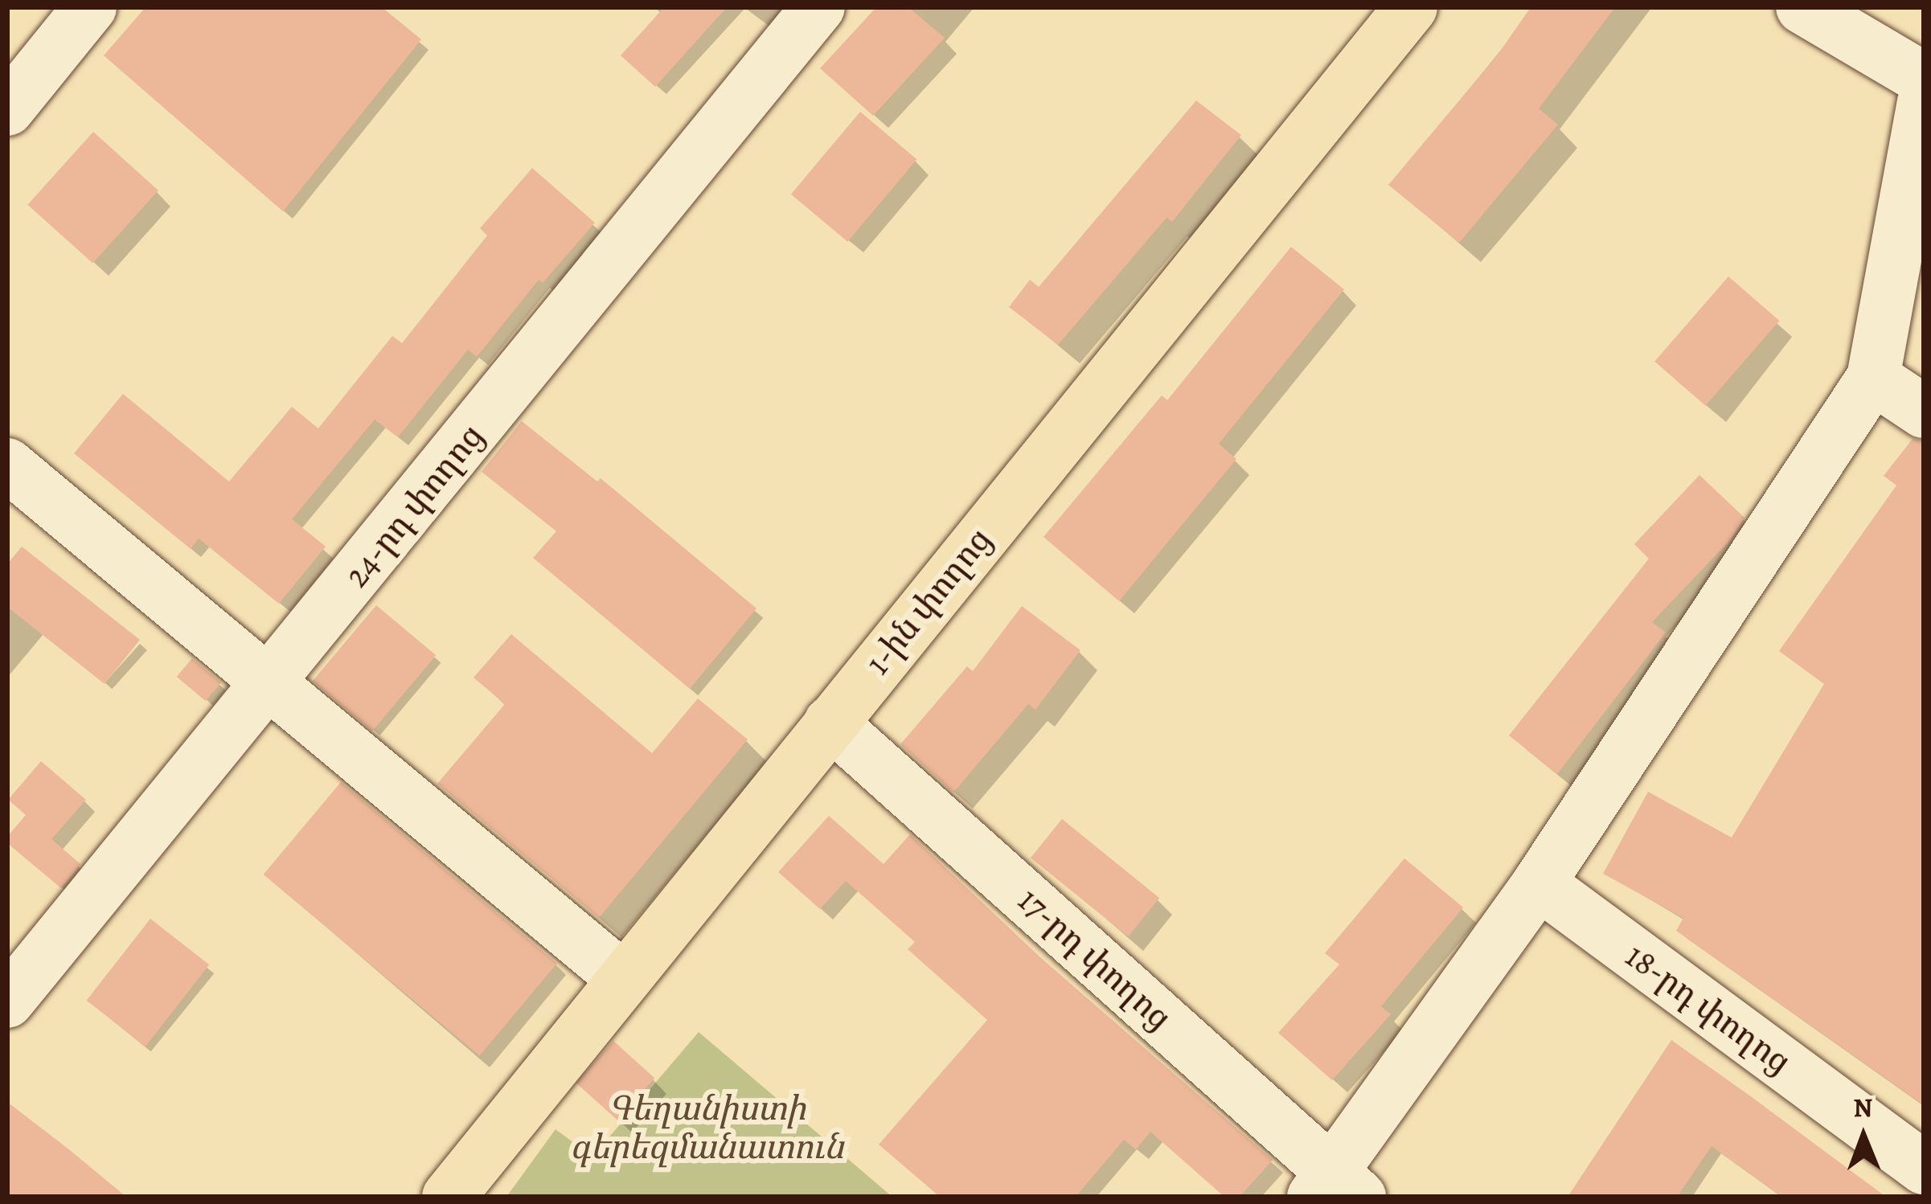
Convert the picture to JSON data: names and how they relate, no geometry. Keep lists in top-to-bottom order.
{
  "streets": {
    "main road": ["1-ին փողոց"],
    "street": ["24-րդ փողոց", "17-րդ փողոց", "18-րդ փողոց"]
  },
  "crossings": [
    ["1-ին փողոց", "17-րդ փողոց"]
  ],
  "parks": ["Գեղանիստի գերեզմանատուն"],
  "north": "top"
}
